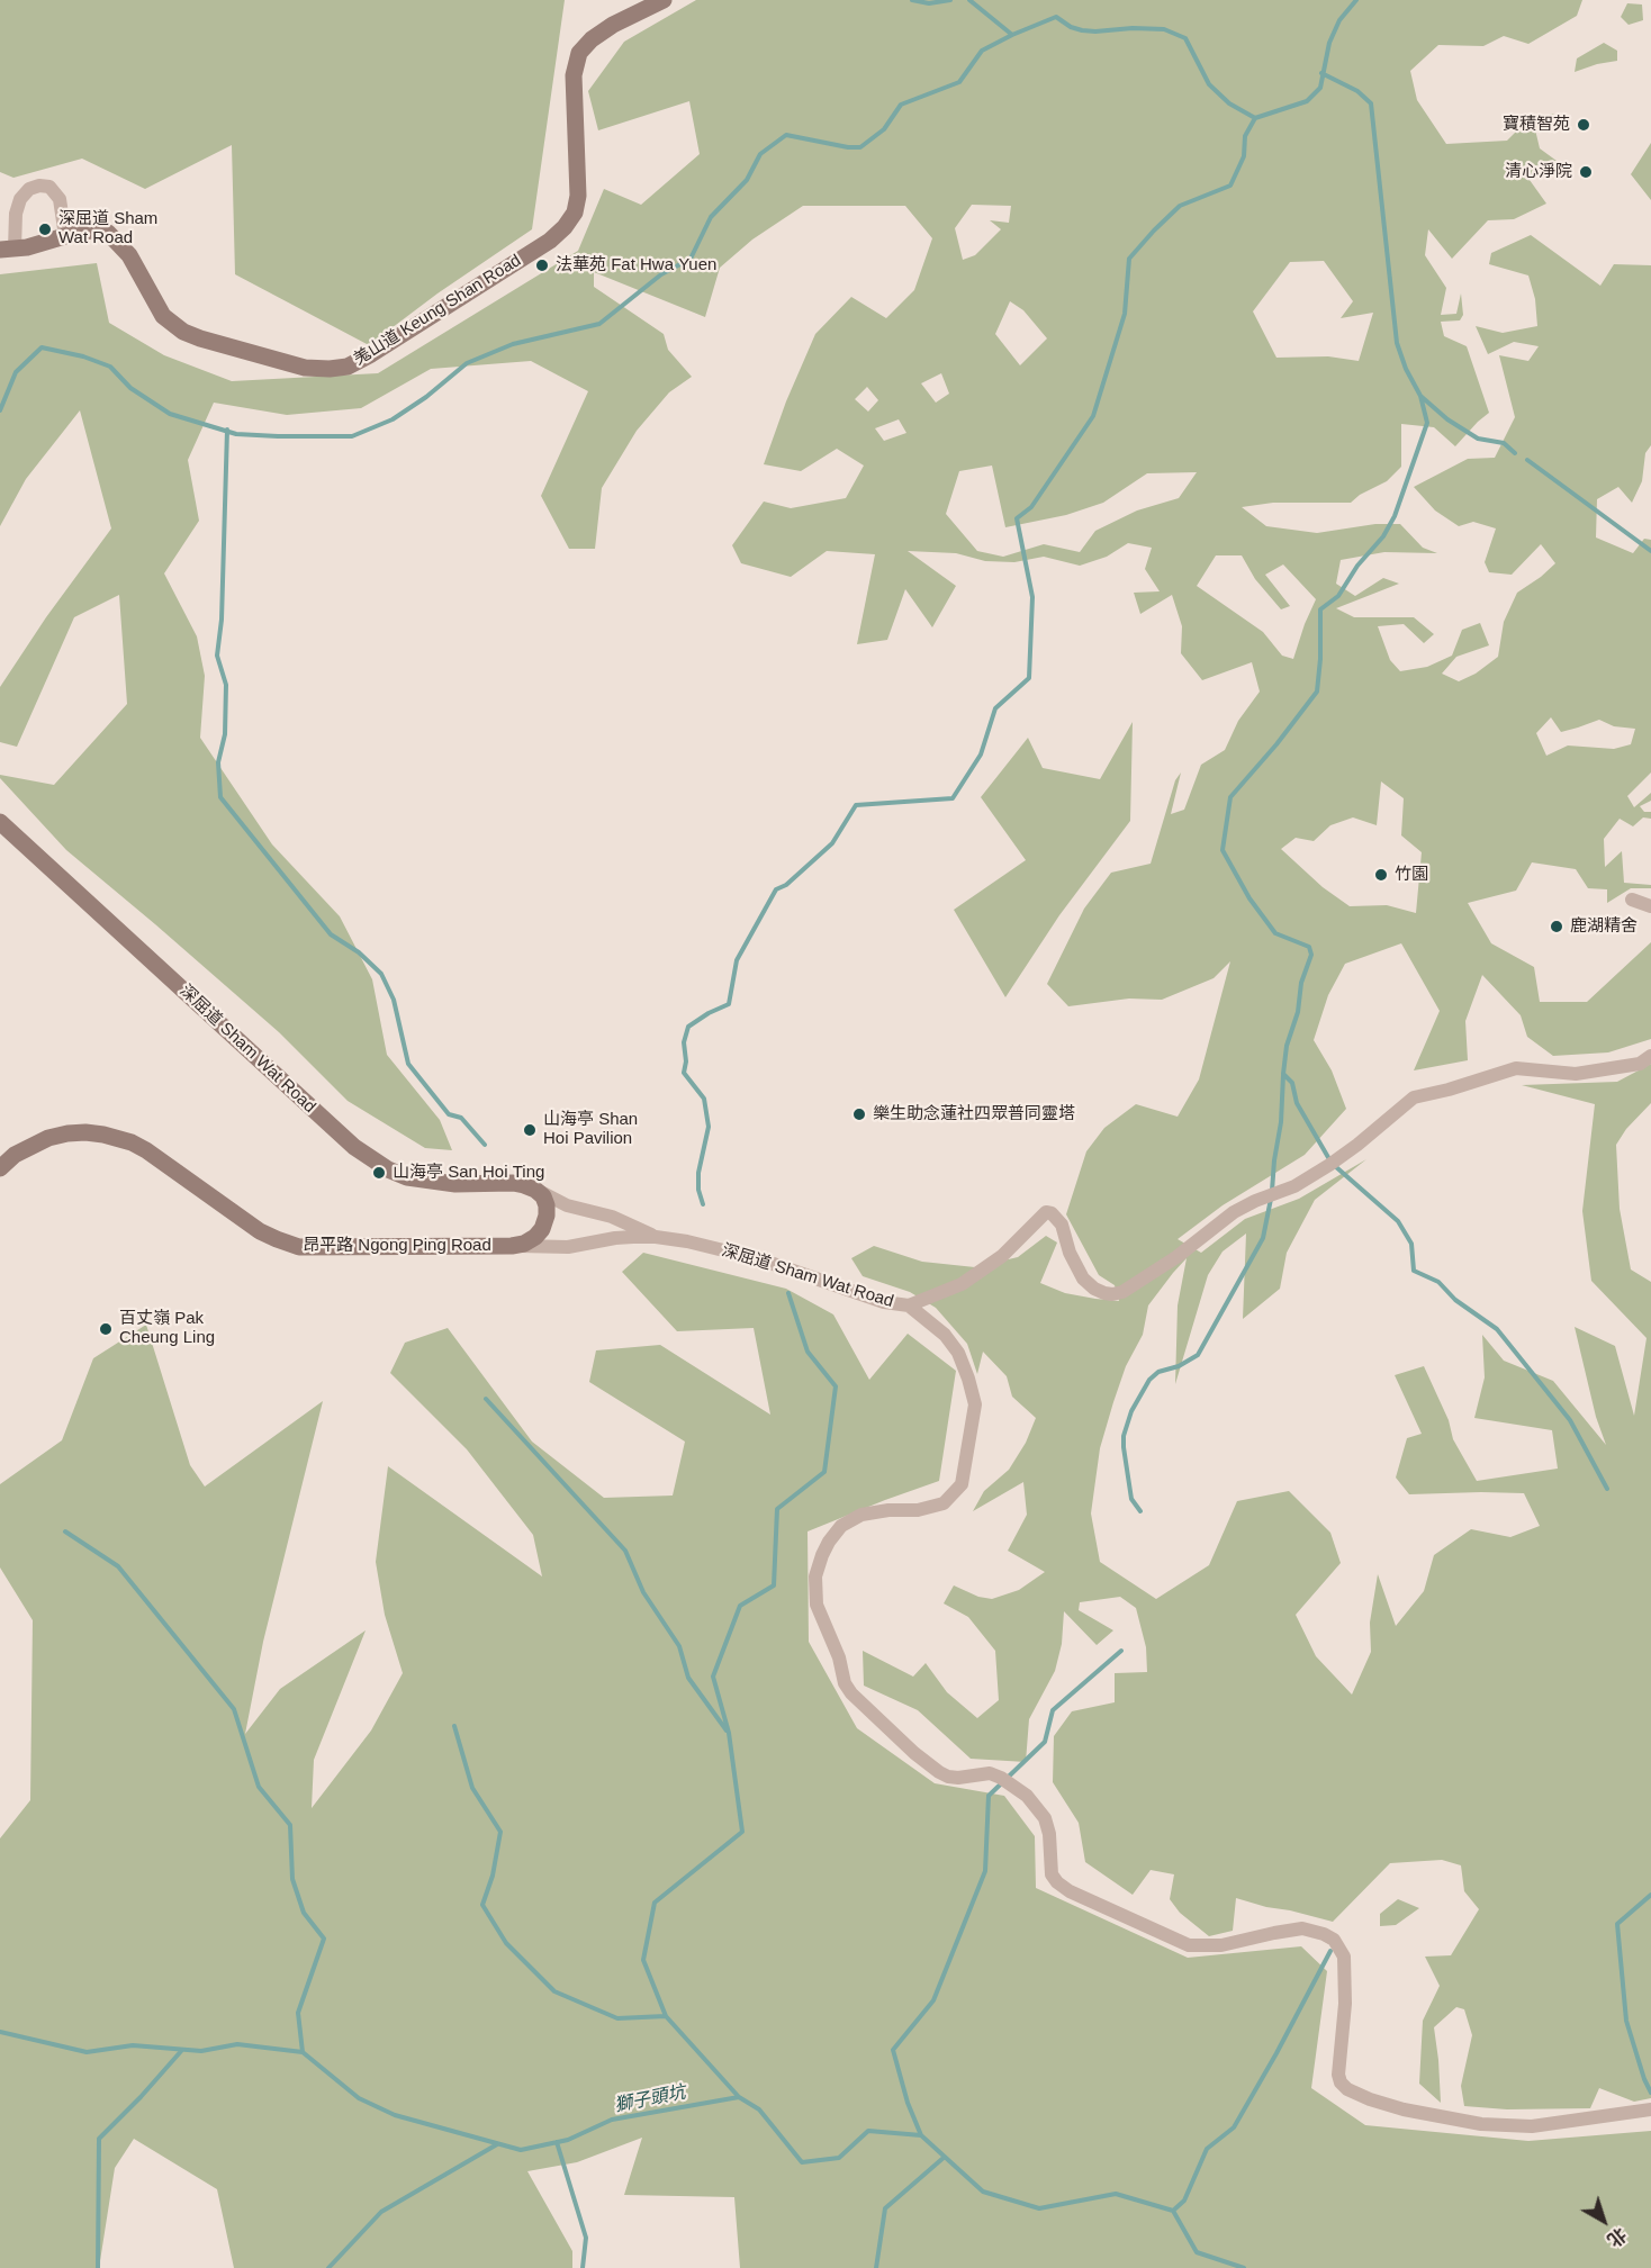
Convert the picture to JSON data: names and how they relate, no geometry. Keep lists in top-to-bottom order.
{
  "streets": {
    "main road": ["羗山道 Keung Shan Road", "深屈道 Sham Wat Road", "昂平路 Ngong Ping Road"]
  },
  "crossings": [
    ["深屈道 Sham Wat Road", "昂平路 Ngong Ping Road"]
  ],
  "water": ["獅子頭坑"],
  "places": [
    "寶積智苑",
    "清心淨院",
    "深屈道 Sham Wat Road",
    "法華苑 Fat Hwa Yuen",
    "竹園",
    "鹿湖精舍",
    "樂生助念蓮社四眾普同靈塔",
    "山海亭 Shan Hoi Pavilion",
    "山海亭 San Hoi Ting",
    "百丈嶺 Pak Cheung Ling"
  ],
  "north": "bottom right"
}
